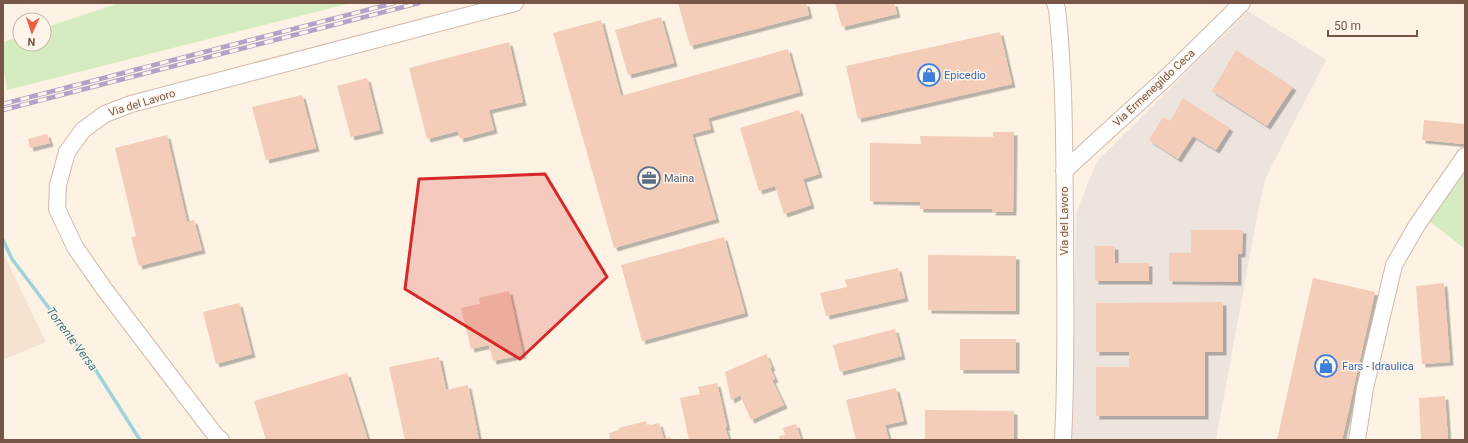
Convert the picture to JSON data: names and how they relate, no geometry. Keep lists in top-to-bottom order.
{
  "streets": {
    "street": ["Via Ermenegildo Ceca", "Via del Lavoro"]
  },
  "crossings": [
    ["Via Ermenegildo Ceca", "Via del Lavoro"]
  ],
  "water": ["Torrente Versa"],
  "places": {
    "shop": ["Epicedio", "Fars - Idraulica"],
    "office": ["Maina"]
  },
  "scale_bar": "50 m",
  "north": "bottom"
}
